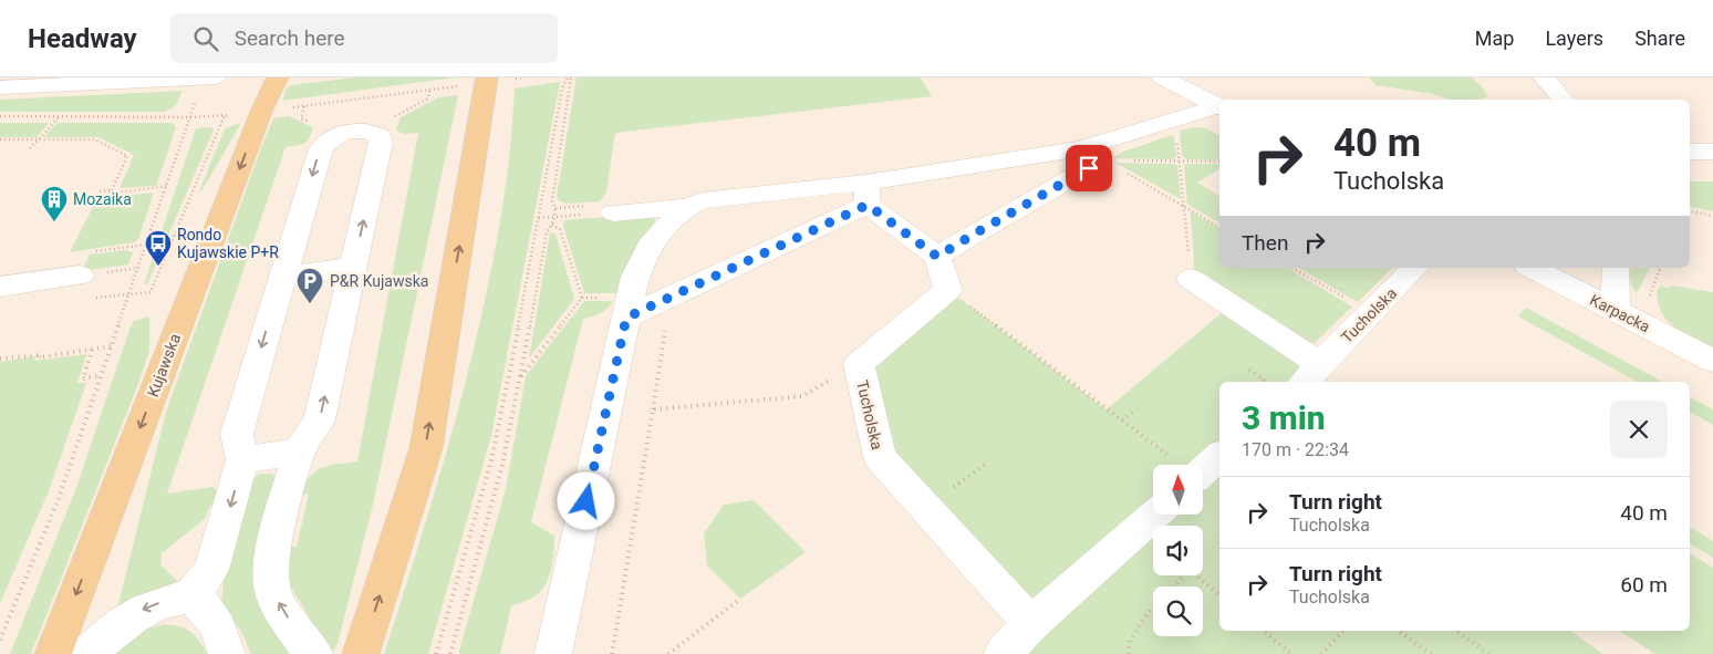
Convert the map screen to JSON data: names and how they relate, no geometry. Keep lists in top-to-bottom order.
{
  "streets": {
    "main road": ["Kujawska"],
    "street": ["Karpacka", "Tucholska"]
  },
  "places": {
    "building": ["Mozaika"],
    "bus stop": ["Rondo Kujawskie P+R"],
    "parking": ["P&R Kujawska"]
  },
  "north": "top",
  "page": {
    "header": "Headway",
    "search": "Search here",
    "nav": ["Map", "Layers", "Share"],
    "turn": ["40 m", "Tucholska"],
    "then": "Then",
    "heading": ["3 min", "170 m · 22:34"],
    "list": [
      {
        "name": "Turn right",
        "note": "Tucholska",
        "value": "40 m"
      },
      {
        "name": "Turn right",
        "note": "Tucholska",
        "value": "60 m"
      }
    ]
  }
}
